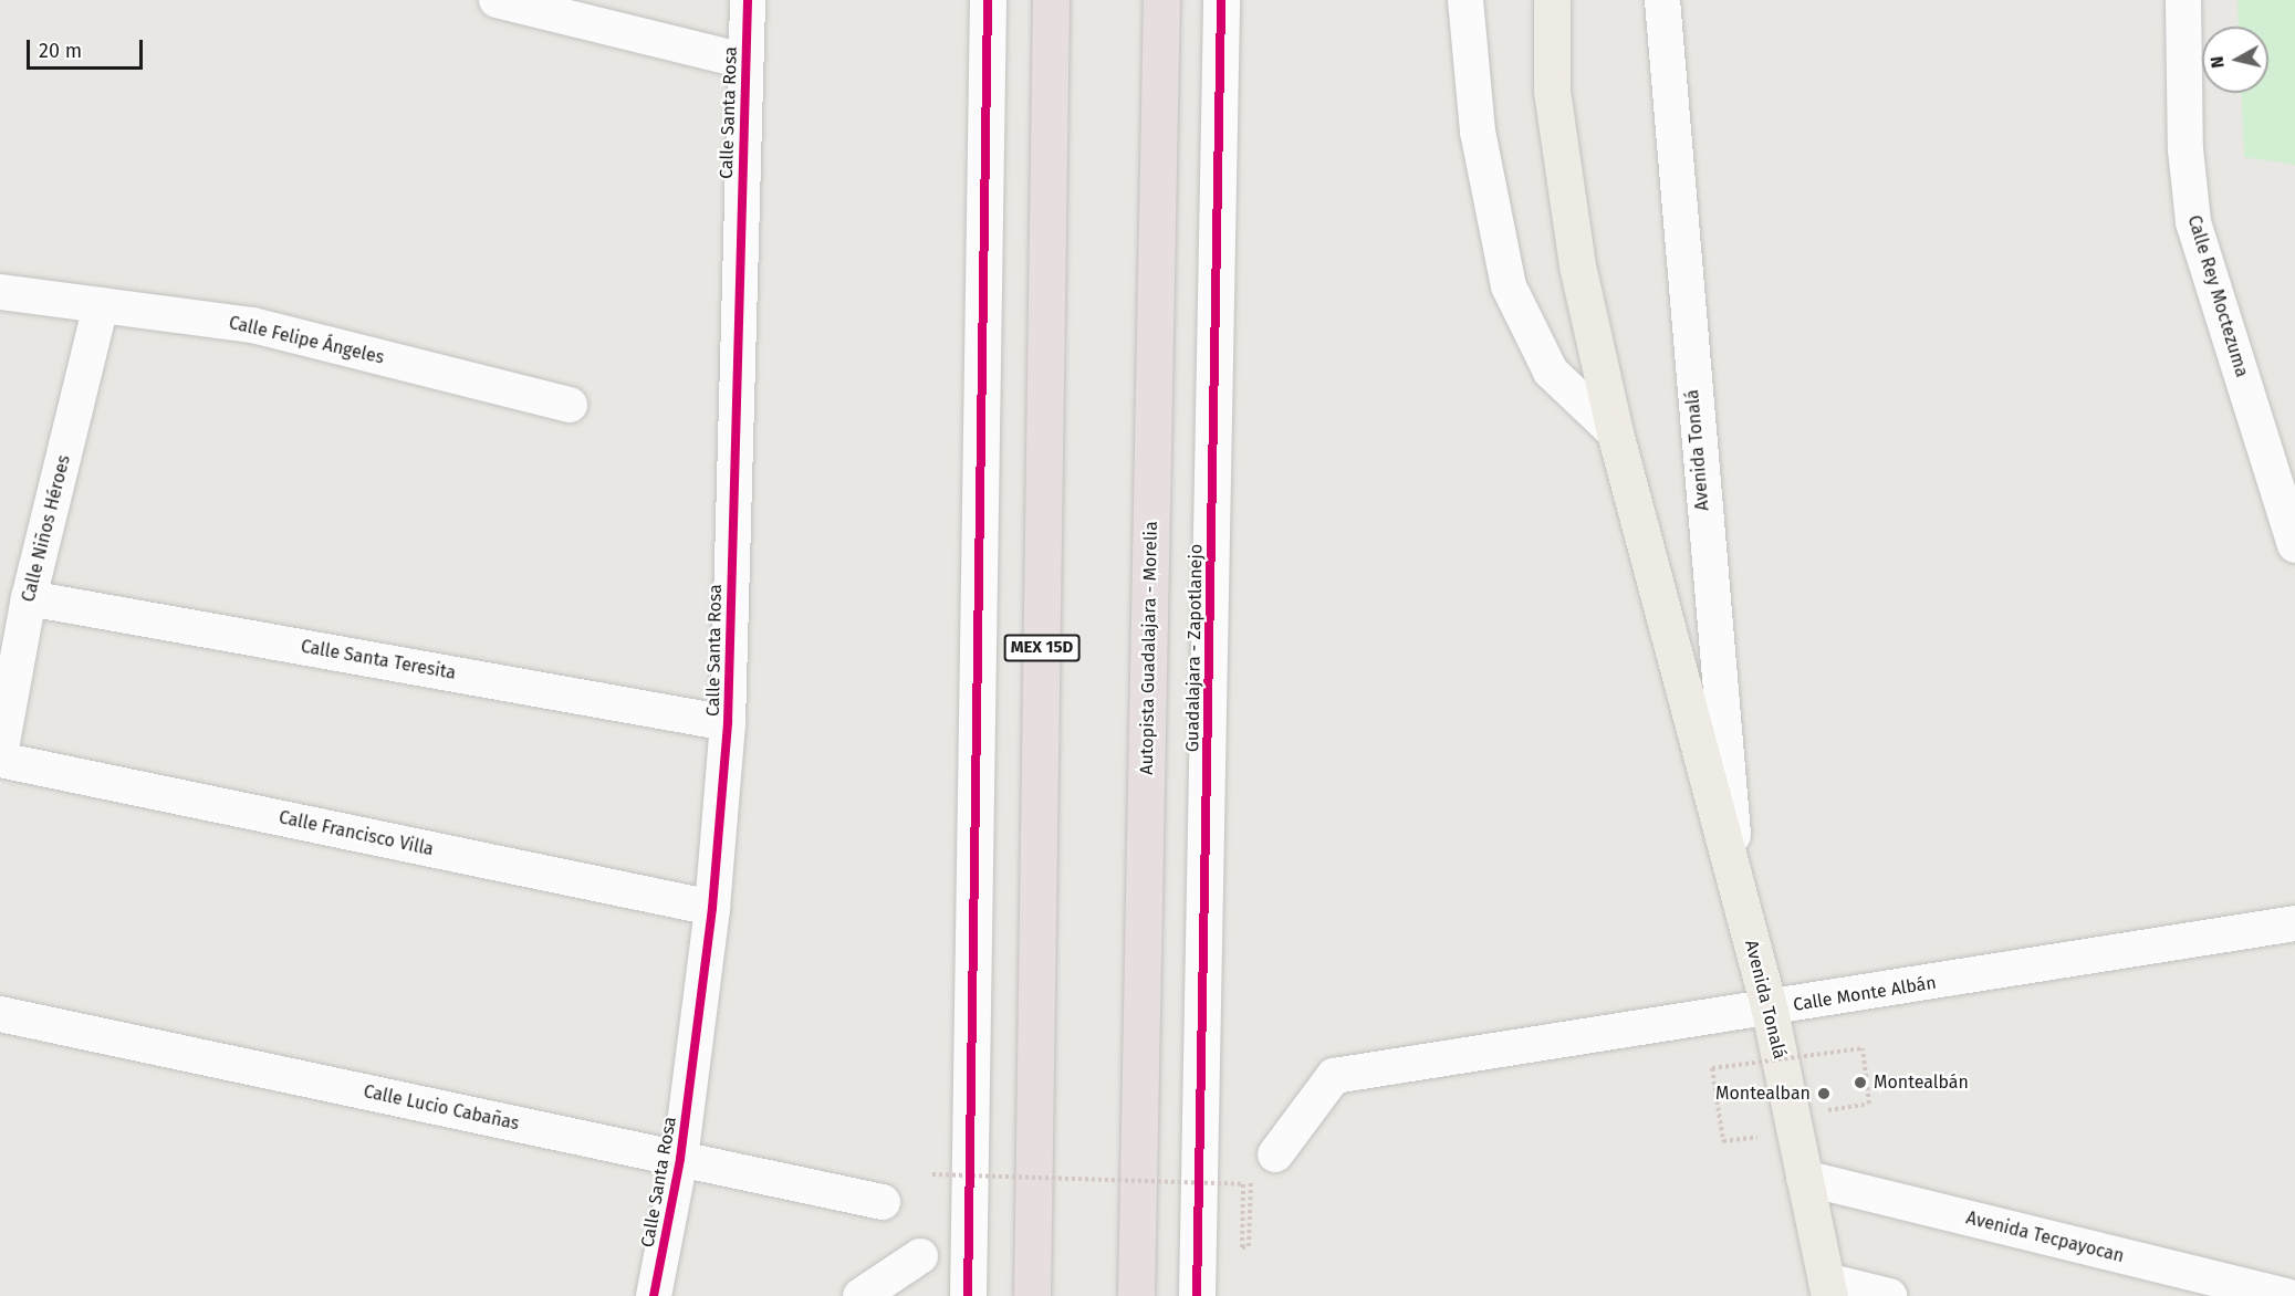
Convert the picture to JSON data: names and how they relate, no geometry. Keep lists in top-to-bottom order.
{
  "streets": {
    "highway": ["MEX 15D", "Autopista Guadalajara - Morelia"],
    "main road": ["Avenida Tonalá"],
    "street": [
      "Calle Santa Rosa",
      "Calle Rey Moctezuma",
      "Calle Felipe Ángeles",
      "Calle Niños Héroes",
      "Guadalajara - Zapotlanejo",
      "Calle Santa Teresita",
      "Calle Francisco Villa",
      "Calle Monte Albán",
      "Calle Lucio Cabañas",
      "Avenida Tecpayocan"
    ]
  },
  "crossings": [
    ["Calle Santa Rosa", "Calle Santa Teresita"],
    ["Calle Santa Rosa", "Calle Francisco Villa"],
    ["Calle Santa Rosa", "Calle Lucio Cabañas"],
    ["Calle Felipe Ángeles", "Calle Niños Héroes"],
    ["Avenida Tonalá", "Calle Monte Albán"],
    ["Avenida Tonalá", "Avenida Tecpayocan"],
    ["Calle Niños Héroes", "Calle Santa Teresita"]
  ],
  "places": ["Montealbán", "Montealban"],
  "scale_bar": "20 m",
  "north": "left"
}
